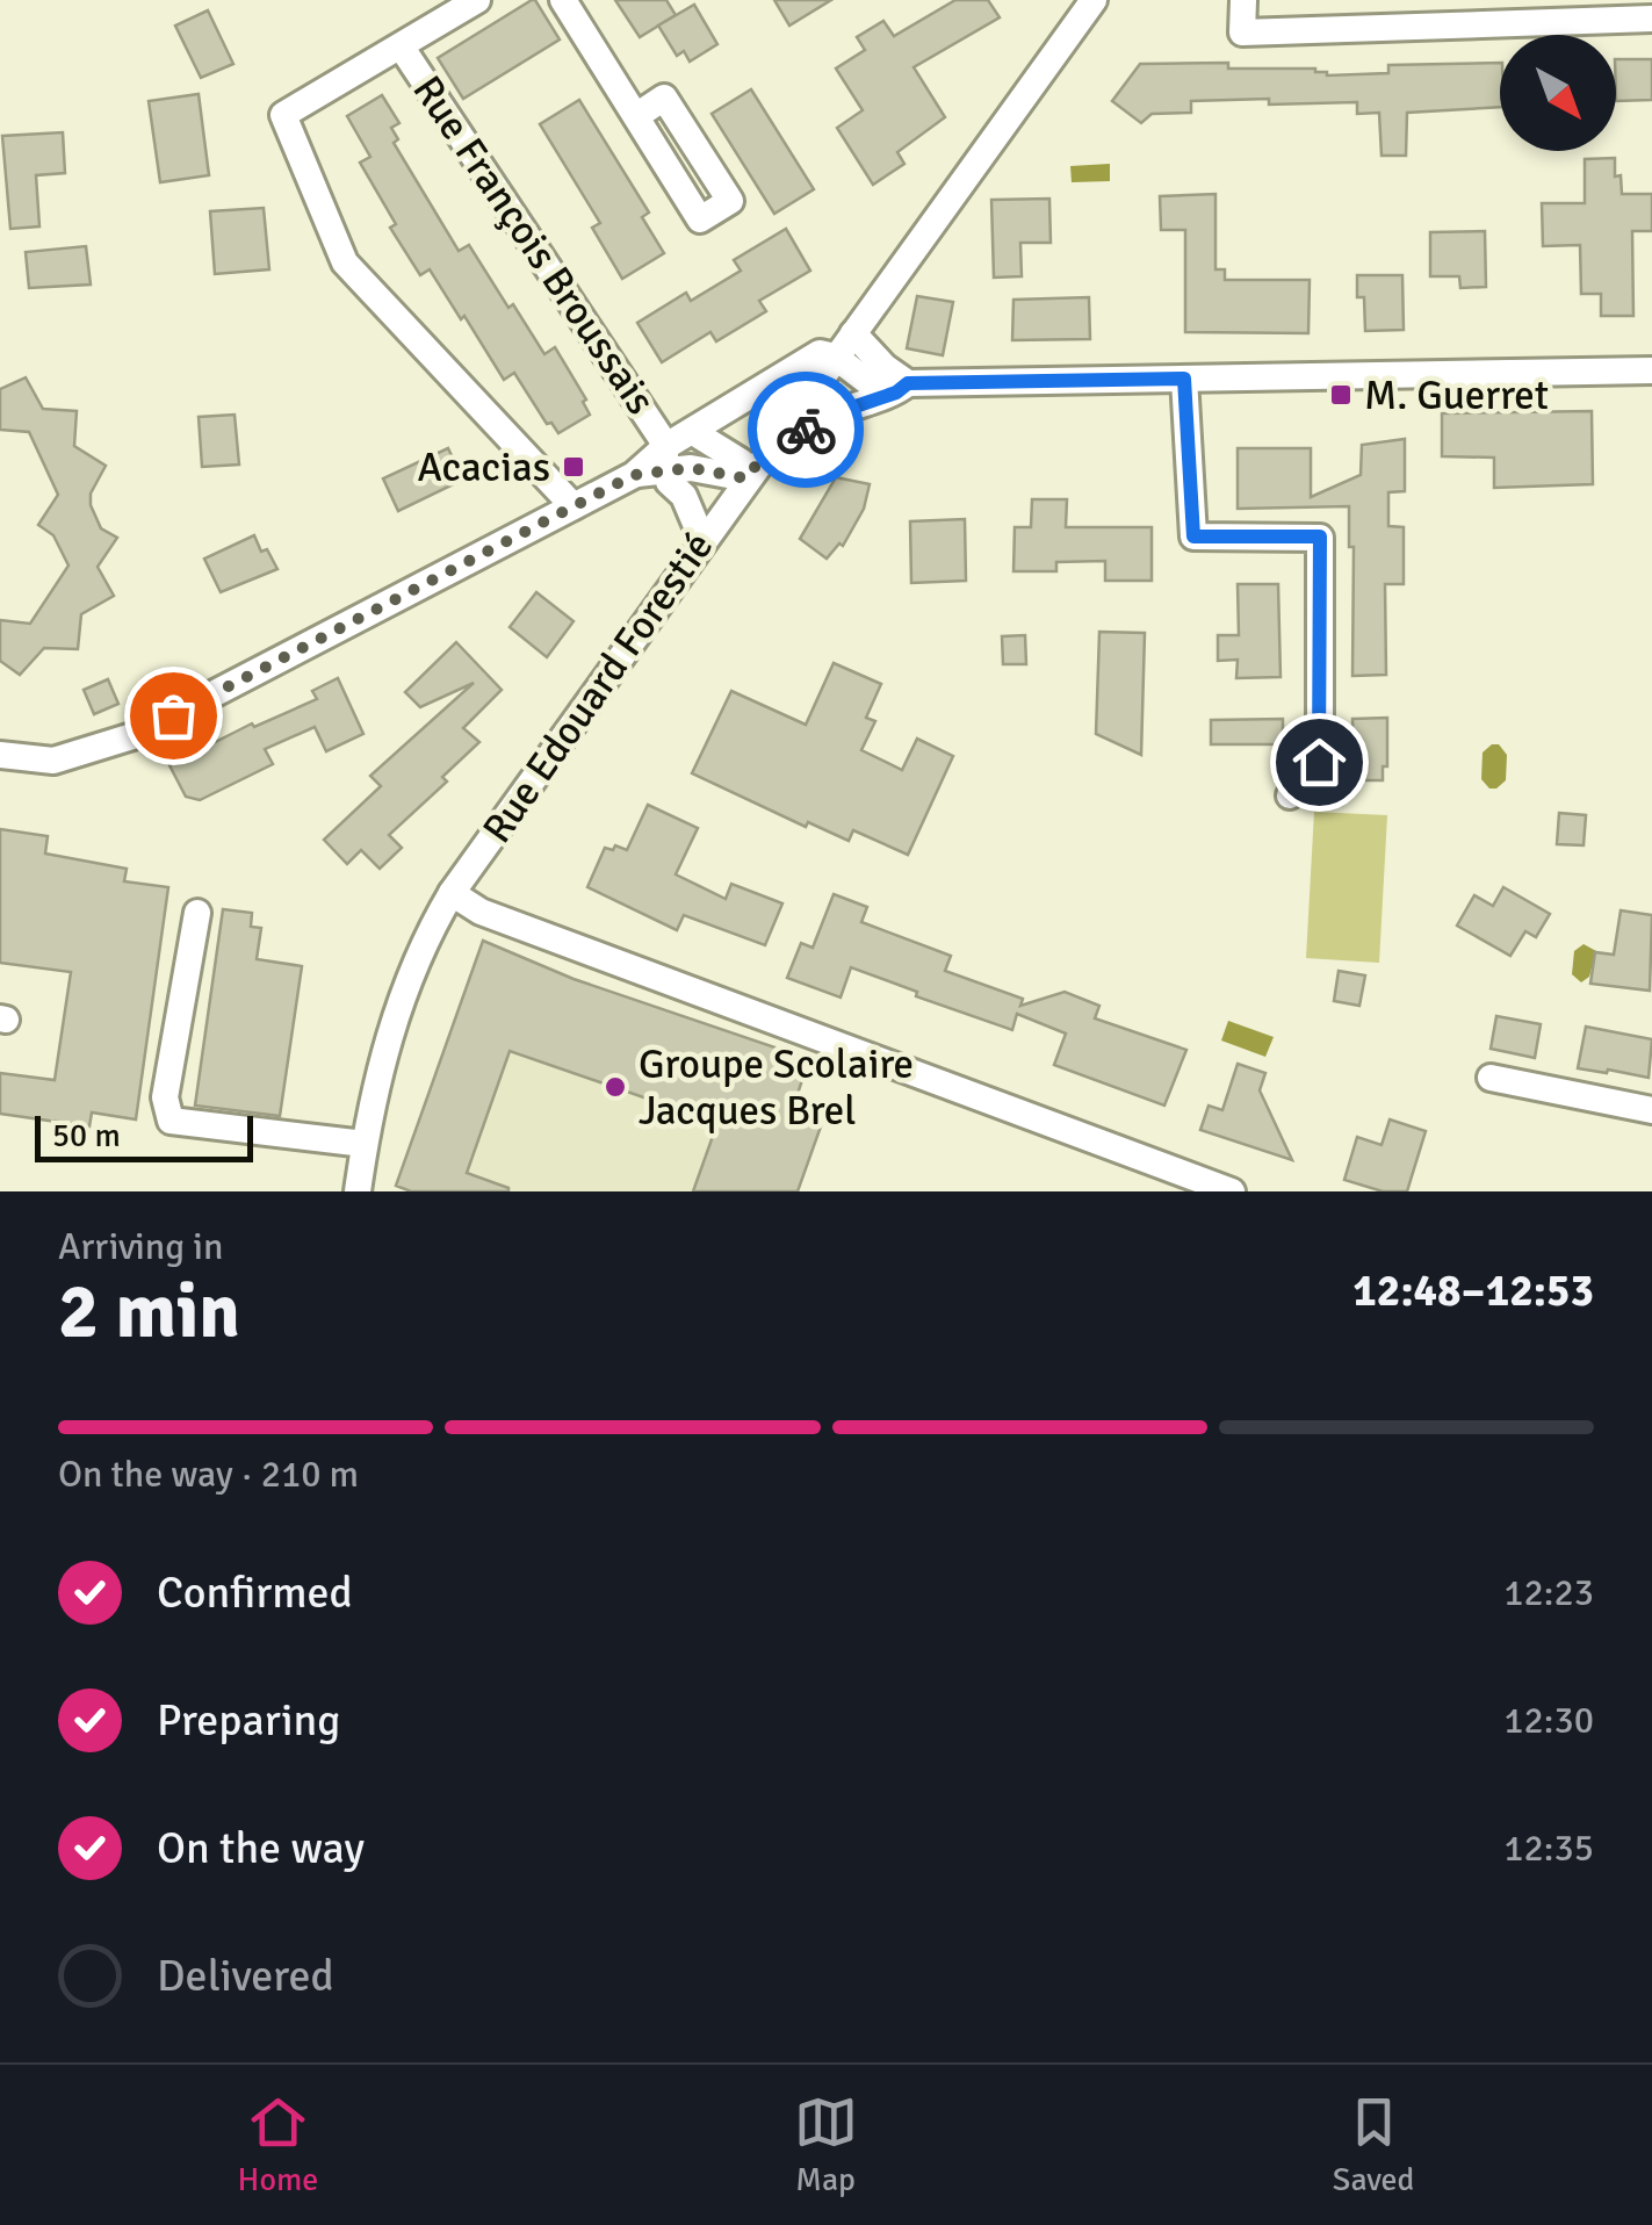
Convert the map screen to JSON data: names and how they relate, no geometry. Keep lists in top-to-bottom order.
{
  "streets": {
    "street": ["Rue François Broussais", "Rue Edouard Forestié"]
  },
  "crossings": [
    ["Rue François Broussais", "Rue Edouard Forestié"]
  ],
  "places": {
    "transit": ["M. Guerret", "Acacias"],
    "other": ["Groupe Scolaire Jacques Brel"]
  },
  "scale_bar": "50 m",
  "north": "bottom right",
  "page": {
    "scale": "50 m",
    "heading": ["2 min", "Arriving in", "12:48–12:53"],
    "bar": "On the way · 210 m",
    "list": [
      ["Confirmed", "12:23"],
      ["Preparing", "12:30"],
      ["On the way", "12:35"],
      "Delivered"
    ],
    "tabs": ["Home", "Map", "Saved"]
  }
}
